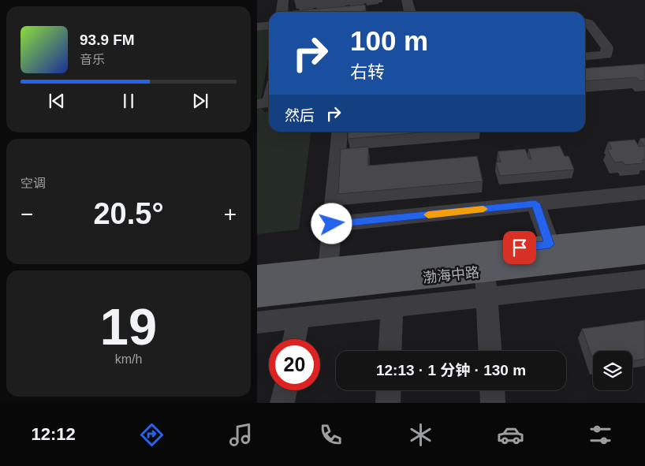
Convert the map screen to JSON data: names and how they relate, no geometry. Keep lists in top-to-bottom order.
{
  "streets": {
    "main road": ["渤海中路"]
  },
  "page": {
    "turn": ["100 m", "右转"],
    "song": ["93.9 FM", "音乐"],
    "then": "然后",
    "tile": [
      "空调",
      ["19", "km/h"]
    ],
    "heat": ["−", "20.5°", "+"],
    "limit": "20",
    "trip": "12:13 · 1 分钟 · 130 m",
    "tabs": "12:12"
  }
}
